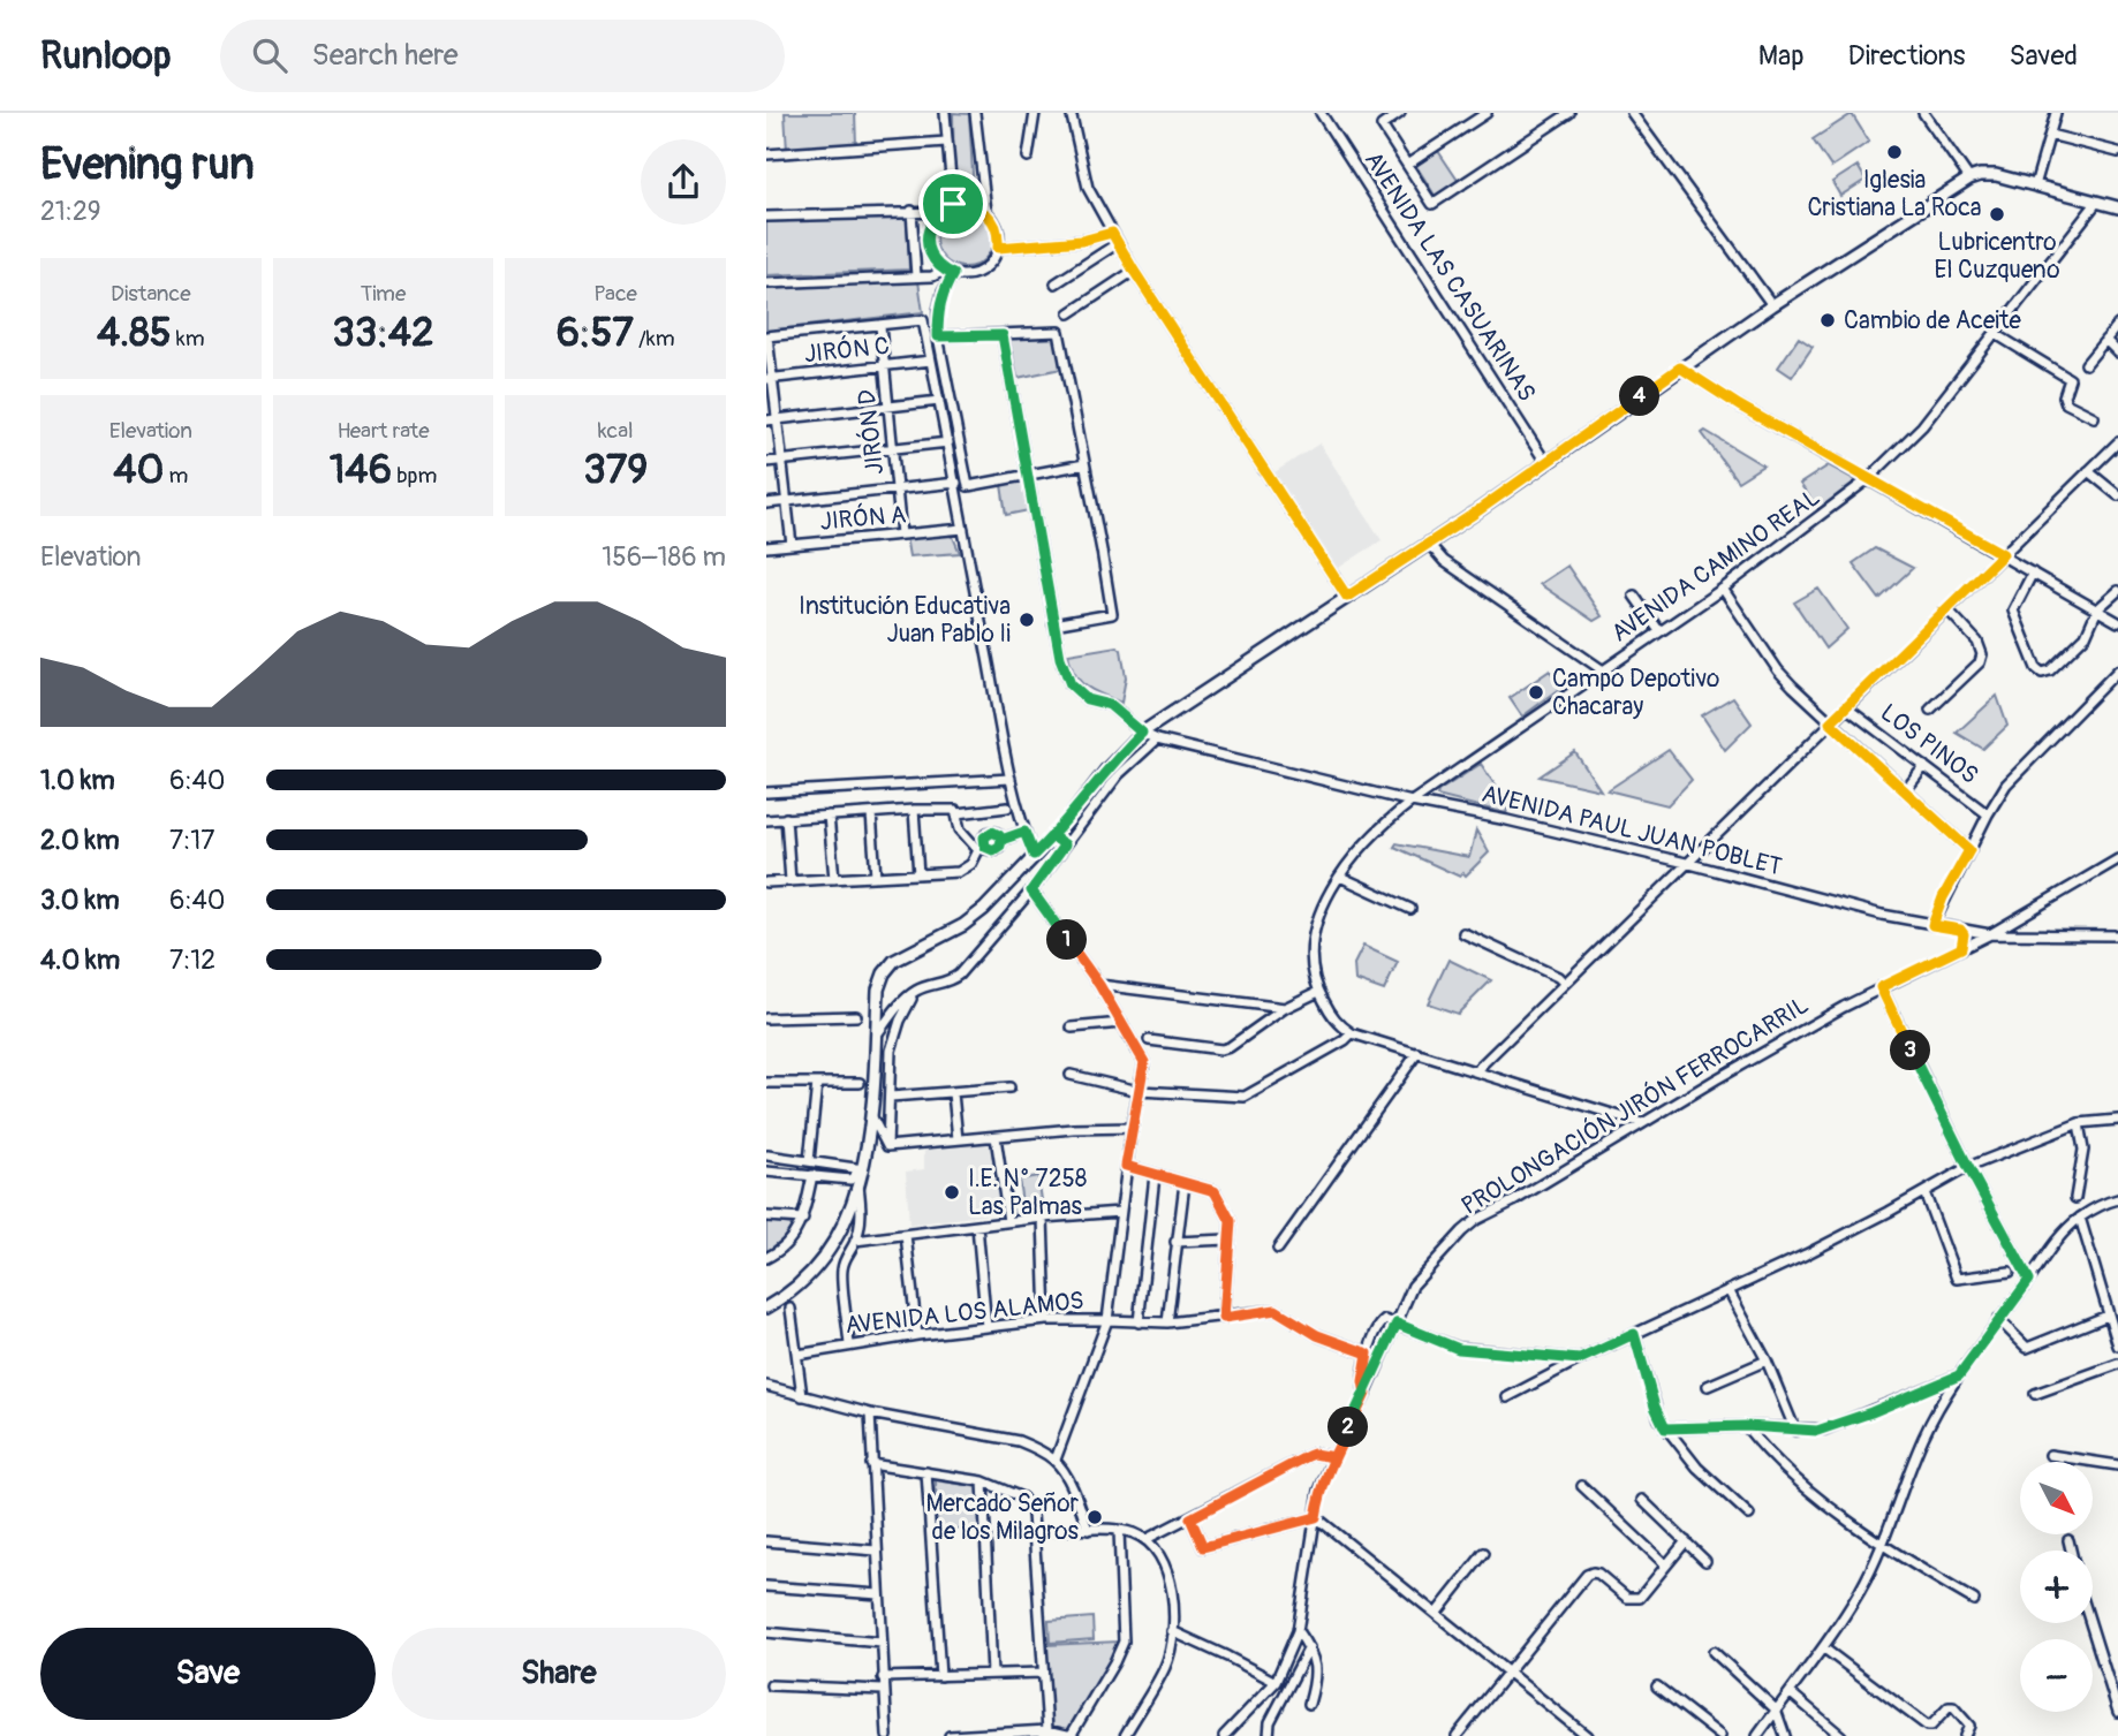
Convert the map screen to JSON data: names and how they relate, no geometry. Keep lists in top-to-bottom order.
{
  "streets": {
    "street": [
      "AVENIDA LAS CASUARINAS",
      "JIRÓN C",
      "JIRÓN D",
      "JIRÓN A",
      "AVENIDA CAMINO REAL",
      "LOS PINOS",
      "AVENIDA PAUL JUAN POBLET",
      "PROLONGACIÓN JIRÓN FERROCARRIL",
      "AVENIDA LOS ALAMOS"
    ]
  },
  "crossings": [
    ["JIRÓN C", "JIRÓN D"],
    ["JIRÓN D", "JIRÓN A"],
    ["AVENIDA CAMINO REAL", "AVENIDA PAUL JUAN POBLET"],
    ["AVENIDA PAUL JUAN POBLET", "PROLONGACIÓN JIRÓN FERROCARRIL"]
  ],
  "places": [
    "Iglesia Cristiana La Roca",
    "Lubricentro El Cuzqueno",
    "Cambio de Aceite",
    "Institución Educativa Juan Pablo Ii",
    "Campo Depotivo Chacaray",
    "I.E. N° 7258 Las Palmas",
    "Mercado Señor de los Milagros"
  ],
  "north": "bottom right",
  "page": {
    "header": "Runloop",
    "search": "Search here",
    "nav": ["Map", "Directions", "Saved"],
    "heading": ["Evening run", "21:29"],
    "stats": [
      ["Distance", "4.85 km"],
      ["Time", "33:42"],
      ["Pace", "6:57 /km"],
      ["Elevation", "40 m"],
      ["Heart rate", "146 bpm"],
      ["kcal", "379"]
    ],
    "pins": [
      "4",
      "1",
      "3",
      "2"
    ],
    "chart": ["Elevation", "156–186 m"],
    "list": [
      {
        "name": "1.0 km",
        "note": "6:40"
      },
      {
        "name": "2.0 km",
        "note": "7:17"
      },
      {
        "name": "3.0 km",
        "note": "6:40"
      },
      {
        "name": "4.0 km",
        "note": "7:12"
      }
    ],
    "map_buttons": ["+", "−"],
    "buttons": ["Save", "Share"]
  }
}
